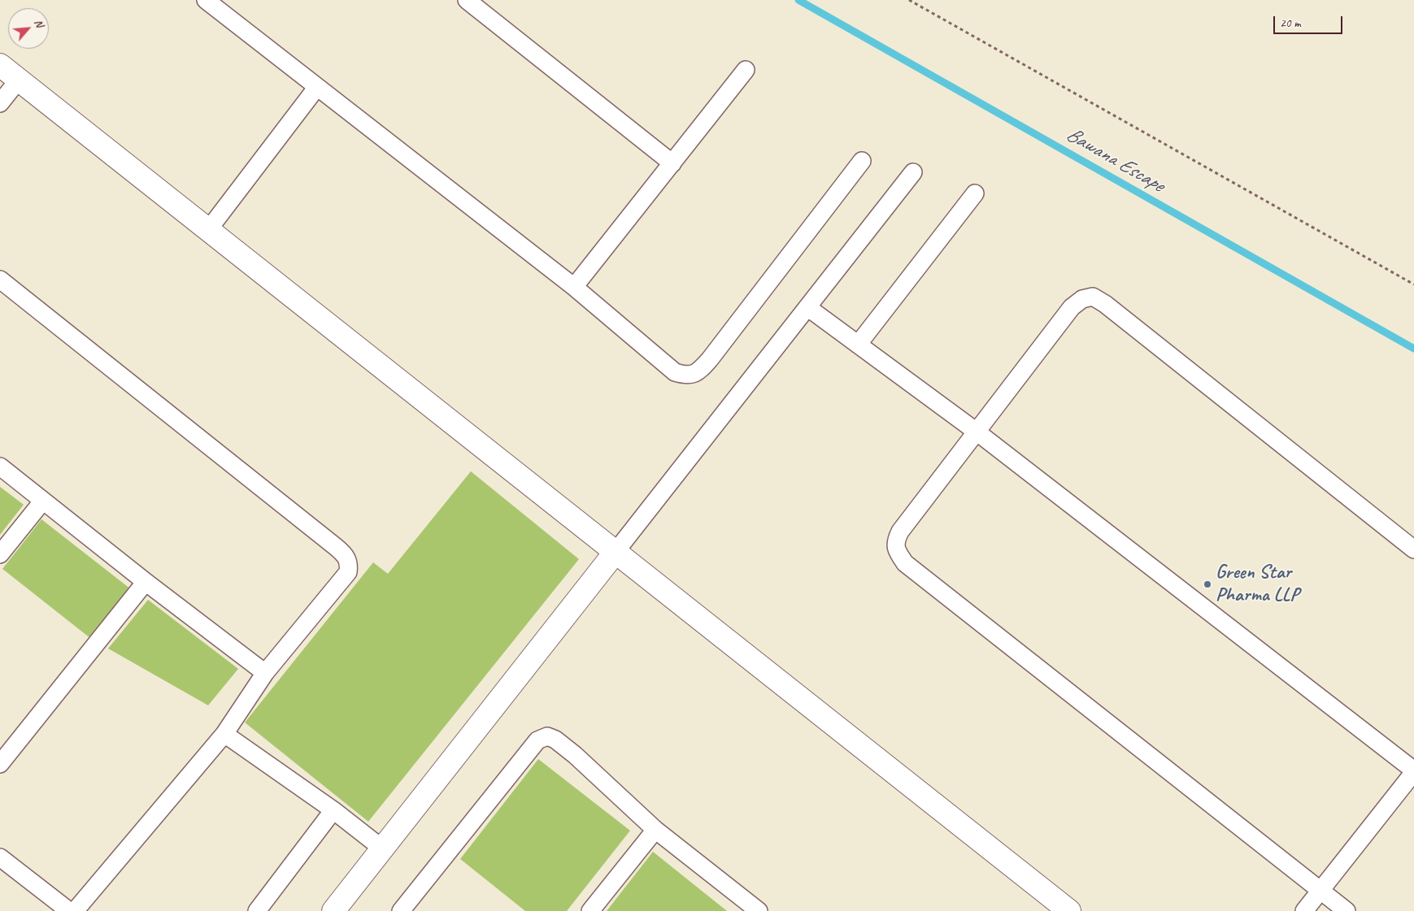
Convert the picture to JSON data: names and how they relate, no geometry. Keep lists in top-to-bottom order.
{
  "water": ["Bawana Escape"],
  "places": ["Green Star Pharma LLP"],
  "scale_bar": "20 m",
  "north": "top right"
}
